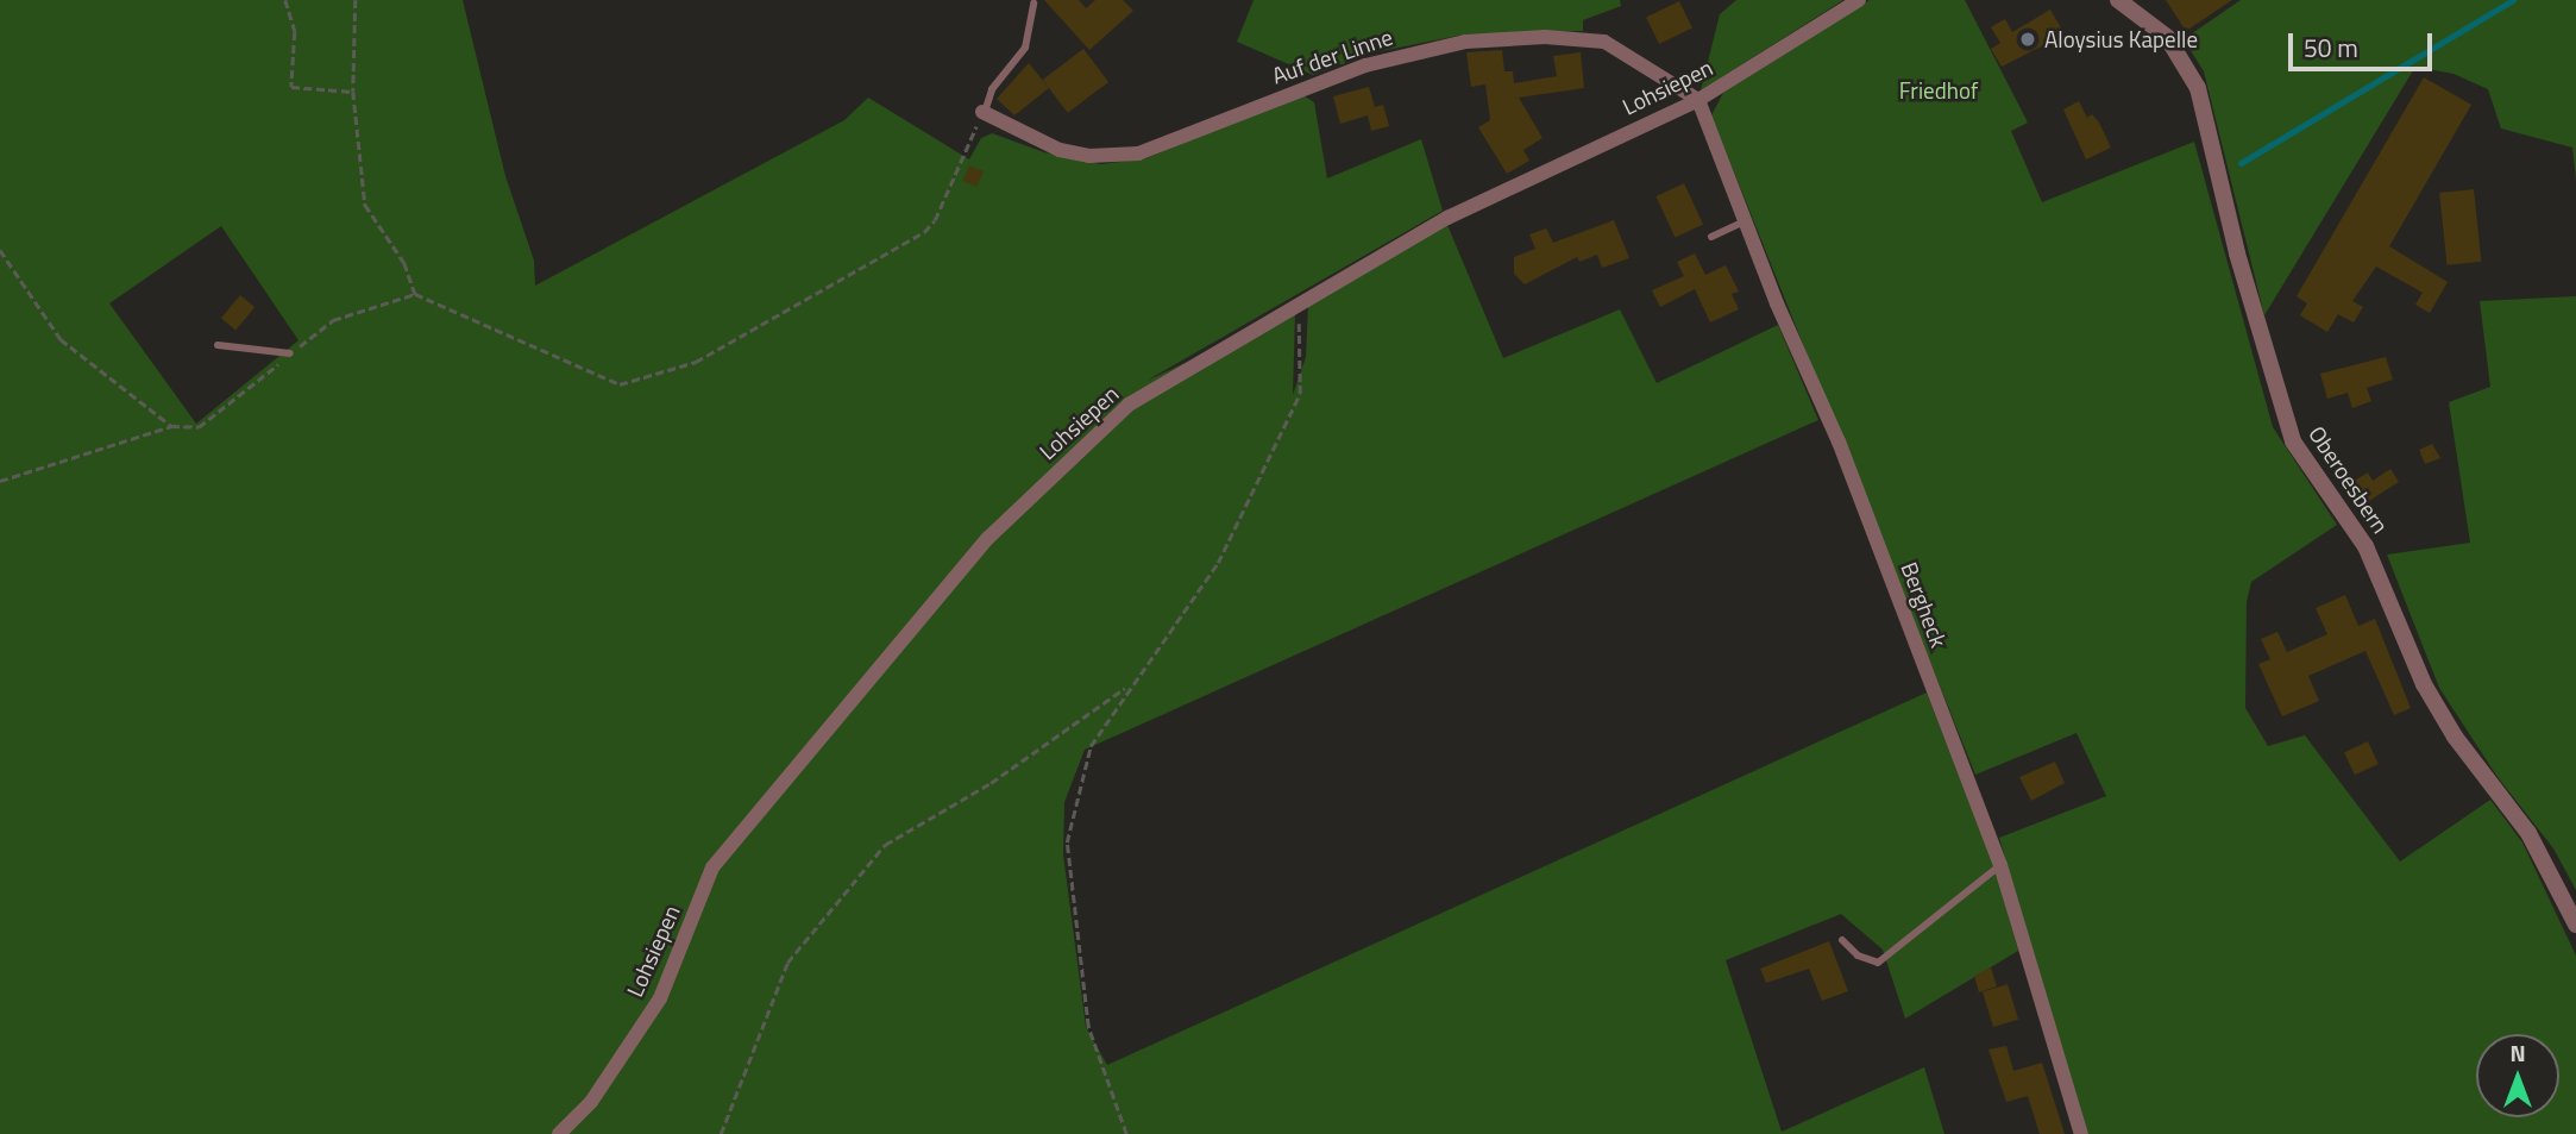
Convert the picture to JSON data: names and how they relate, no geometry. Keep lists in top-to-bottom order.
{
  "streets": {
    "street": [
      "Auf der Linne",
      "Lohsiepen",
      "Oberoesbern",
      "Bergheck"
    ]
  },
  "crossings": [
    ["Auf der Linne", "Lohsiepen"],
    ["Auf der Linne", "Bergheck"],
    ["Lohsiepen", "Bergheck"]
  ],
  "parks": ["Friedhof"],
  "places": ["Aloysius Kapelle"],
  "scale_bar": "50 m",
  "north": "top"
}
